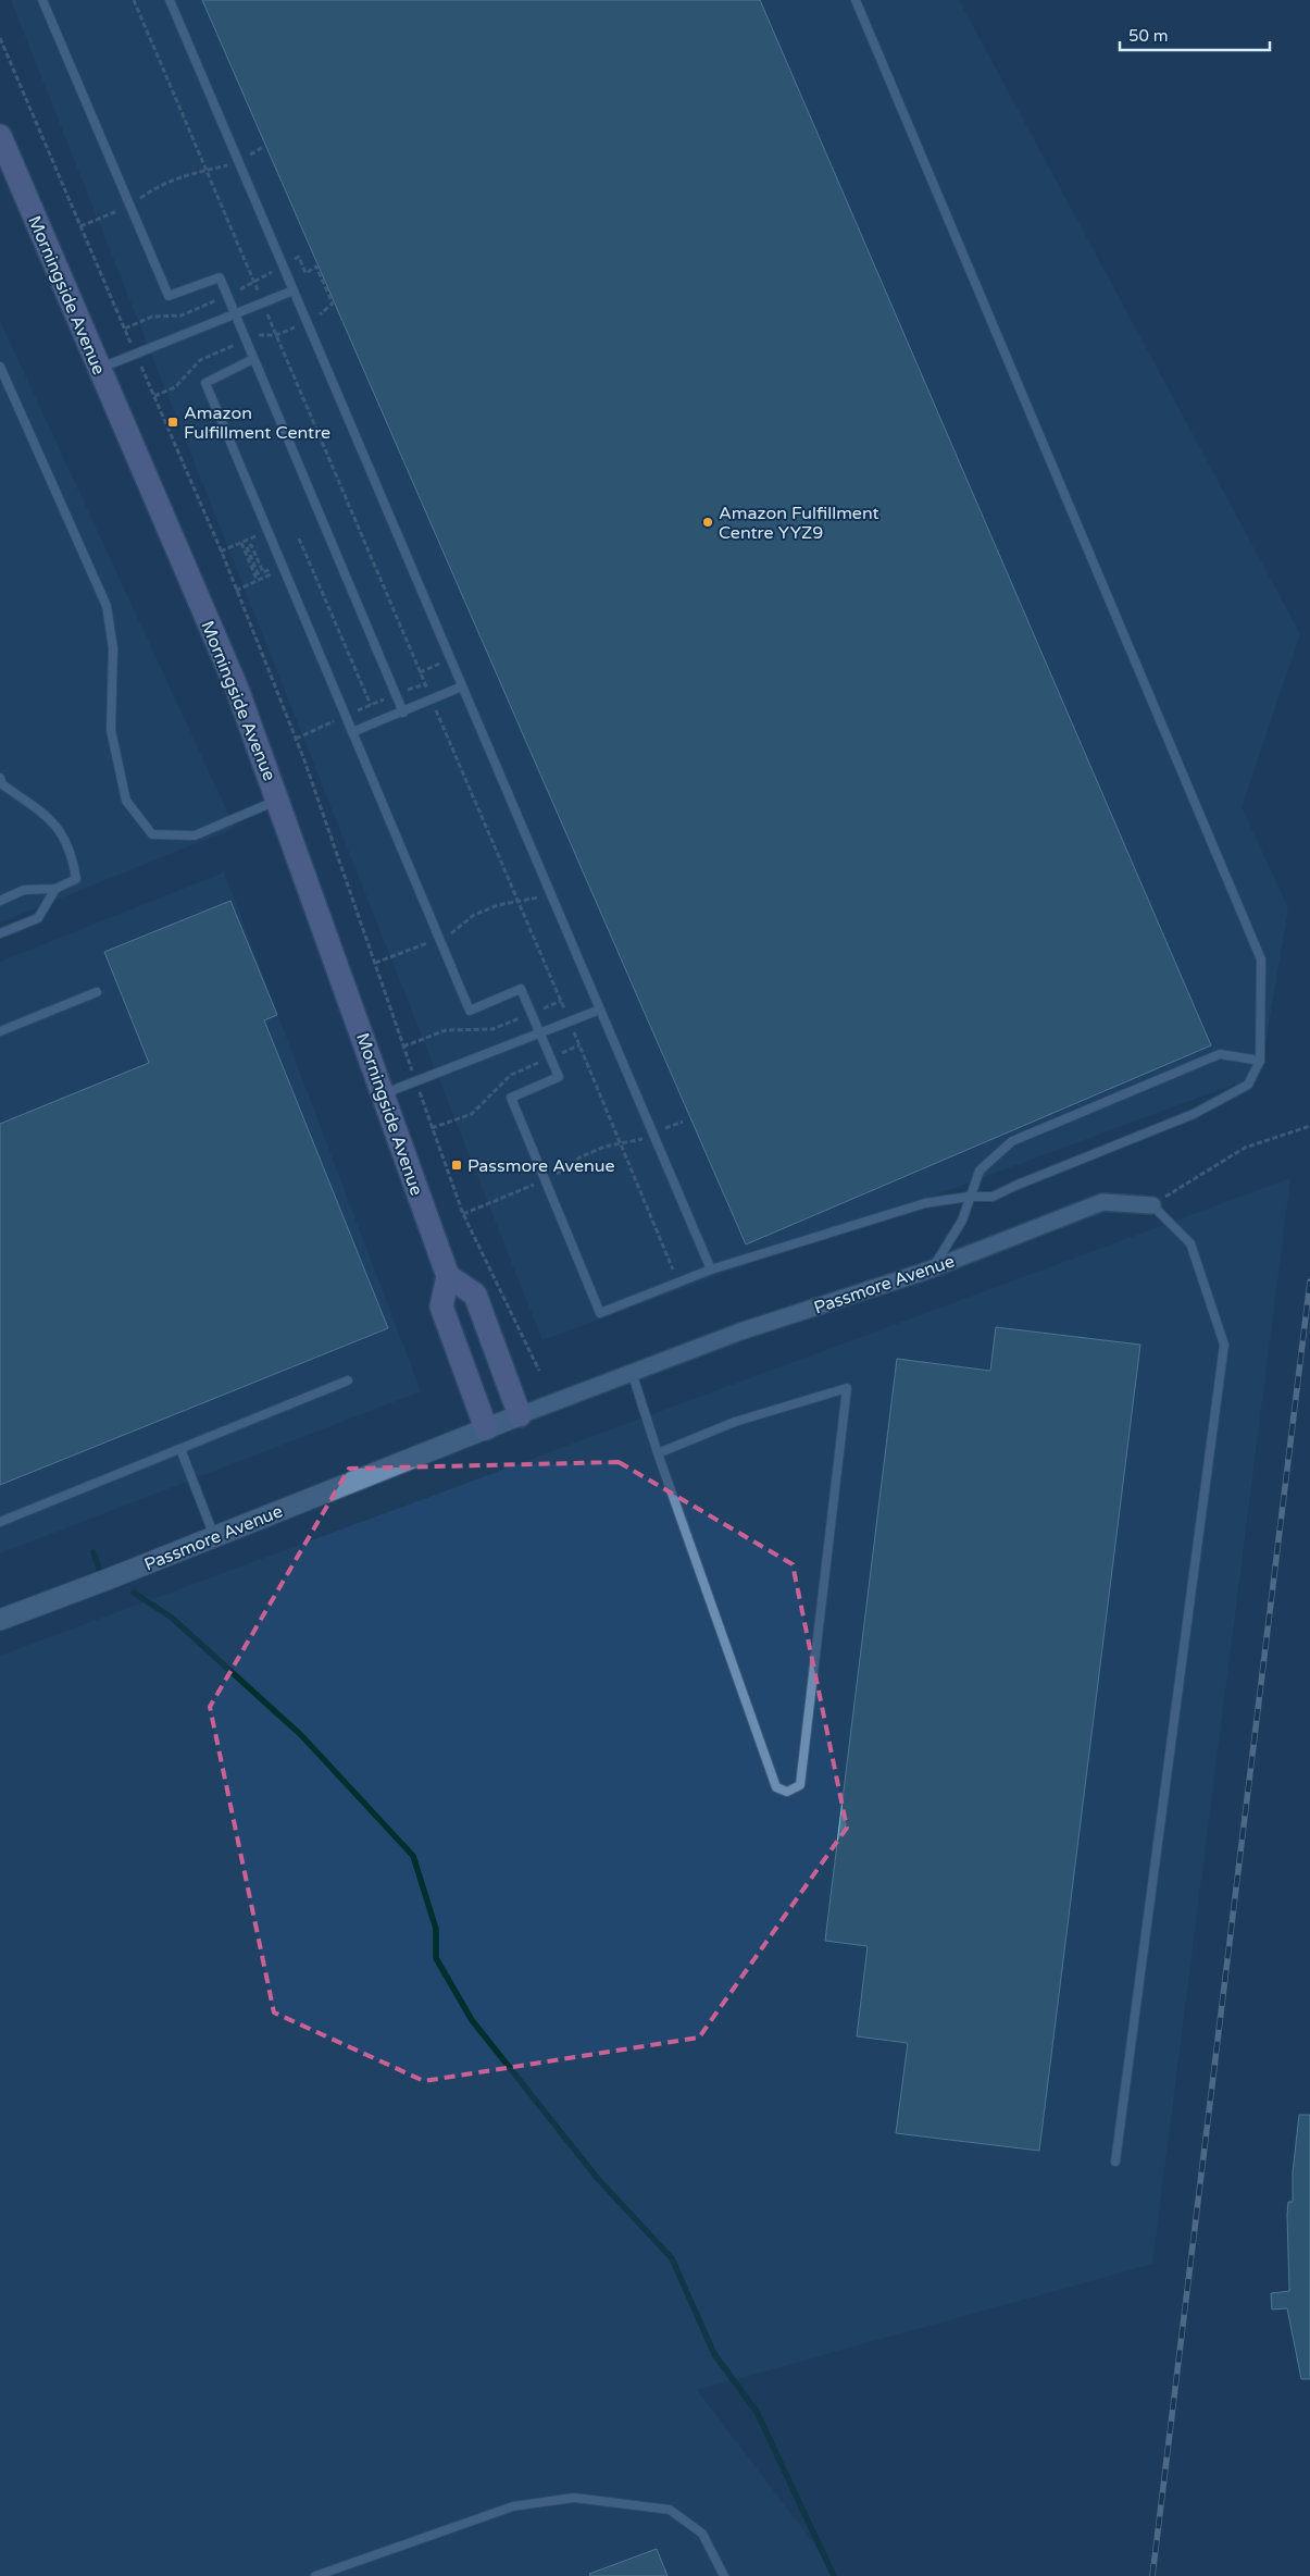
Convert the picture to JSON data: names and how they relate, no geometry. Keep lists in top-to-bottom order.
{
  "streets": {
    "main road": ["Morningside Avenue"],
    "street": ["Passmore Avenue"]
  },
  "places": {
    "transit": ["Amazon Fulfillment Centre", "Passmore Avenue"],
    "other": ["Amazon Fulfillment Centre YYZ9"]
  },
  "scale_bar": "50 m"
}
